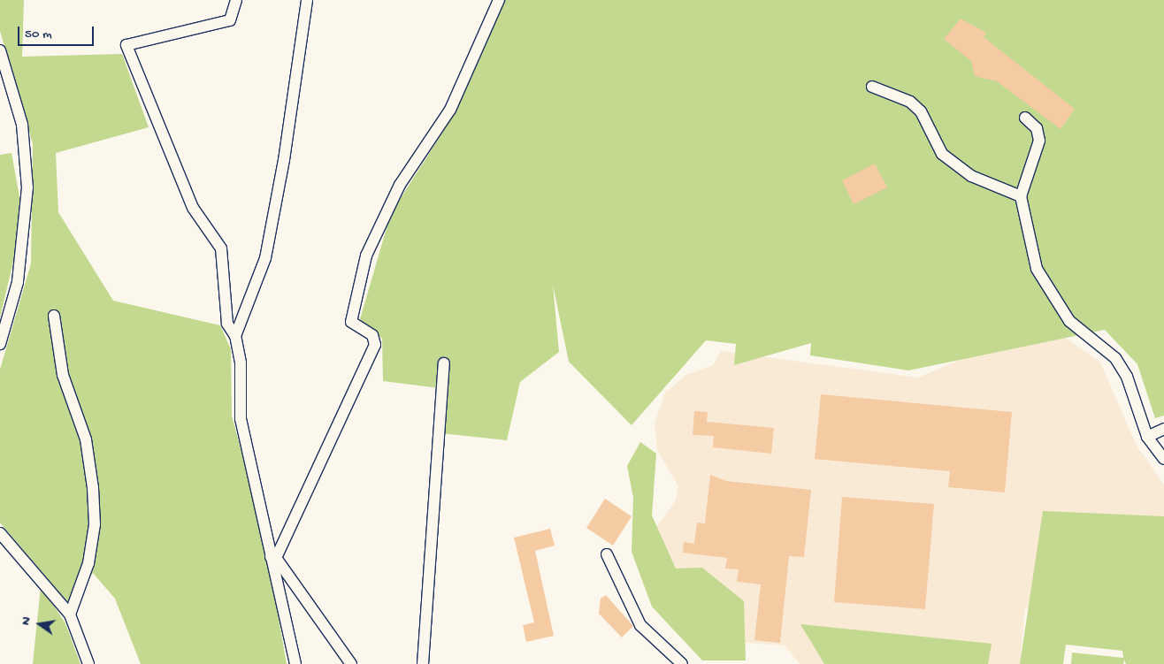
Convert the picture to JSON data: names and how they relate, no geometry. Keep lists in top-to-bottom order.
{
  "scale_bar": "50 m",
  "north": "left"
}
